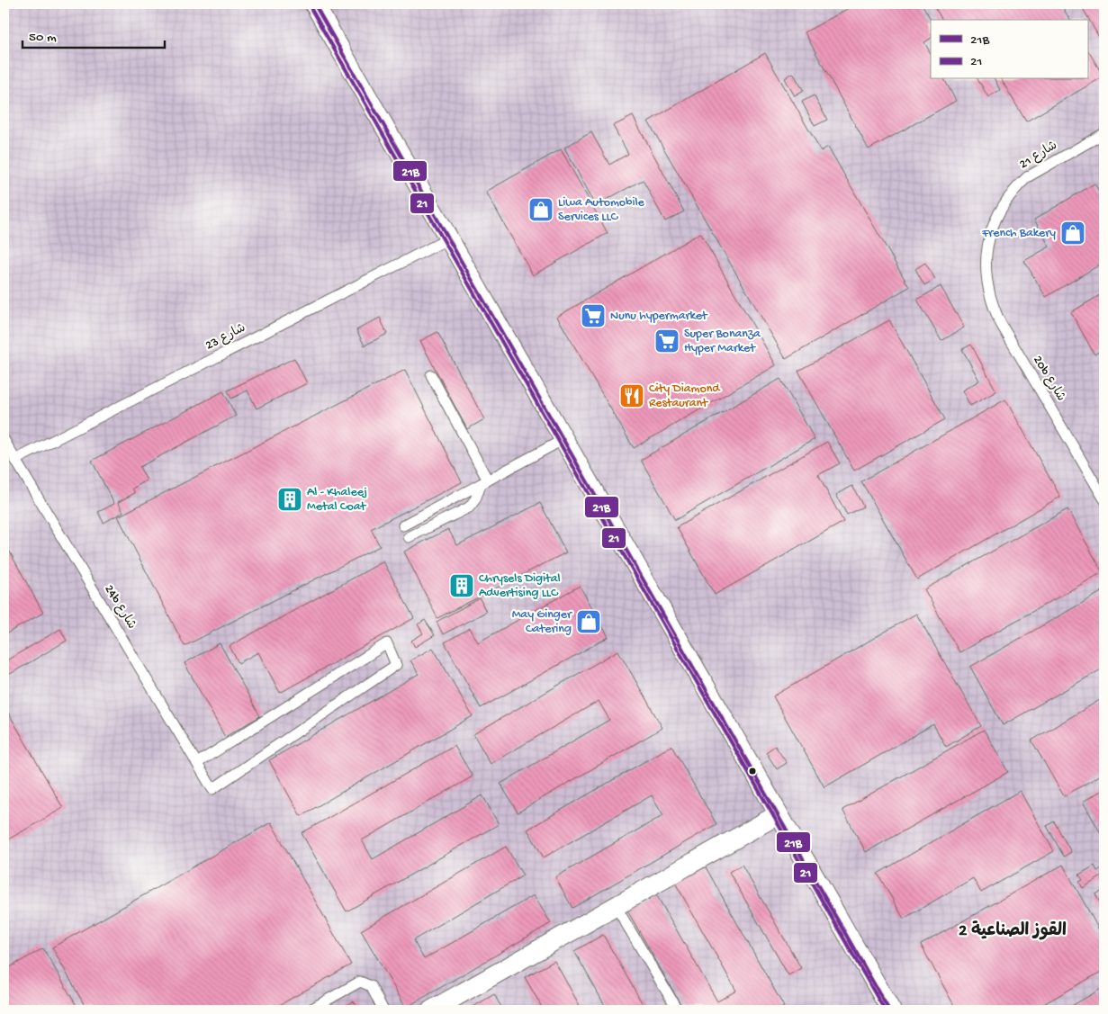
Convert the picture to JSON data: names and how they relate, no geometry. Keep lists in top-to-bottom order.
{
  "streets": {
    "lane": [
      "شارع 21",
      "شارع 23",
      "20b شارع",
      "24b شارع"
    ]
  },
  "crossings": [
    ["شارع 21", "20b شارع"],
    ["شارع 23", "24b شارع"]
  ],
  "districts": ["القوز الصناعية 2"],
  "places": {
    "shop": ["Liwa Automobile Services LLC", "French Bakery", "May Ginger Catering"],
    "supermarket": ["Nunu hypermarket", "Super Bonanza Hyper Market"],
    "restaurant": ["City Diamond Restaurant"],
    "building": ["Al - Khaleej Metal Coat", "Chrysels Digital Advertising LLC"]
  },
  "lines": ["transit line 21B", "transit line 21"],
  "legend": ["21B", "21"],
  "scale_bar": "50 m"
}
